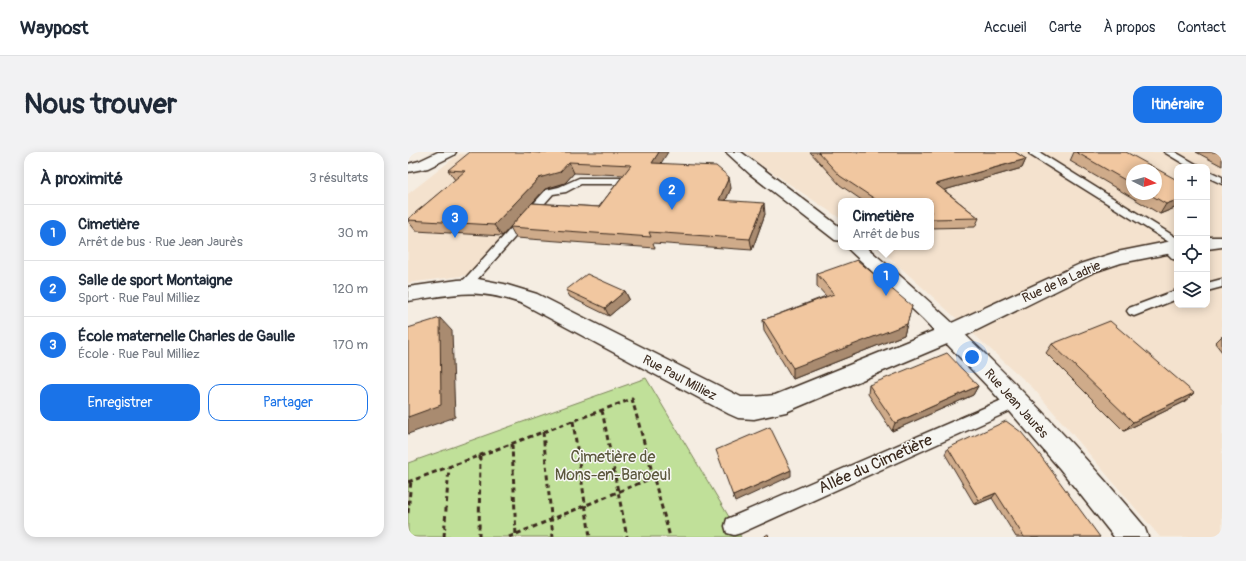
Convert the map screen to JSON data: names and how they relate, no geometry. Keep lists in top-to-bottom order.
{
  "streets": {
    "street": ["Rue de la Ladrie", "Rue Paul Milliez", "Rue Jean Jaurès"],
    "lane": ["Allée du Cimetière"]
  },
  "crossings": [
    ["Rue de la Ladrie", "Rue Paul Milliez"],
    ["Rue de la Ladrie", "Rue Jean Jaurès"],
    ["Rue Paul Milliez", "Rue Jean Jaurès"],
    ["Rue Jean Jaurès", "Allée du Cimetière"]
  ],
  "parks": ["Cimetière de Mons-en-Baroeul"],
  "north": "right",
  "page": {
    "header": "Waypost",
    "nav": [
      "Accueil",
      "Carte",
      "À propos",
      "Contact"
    ],
    "buttons": [
      "Itinéraire",
      ["Enregistrer", "Partager"]
    ],
    "title": "Nous trouver",
    "heading": ["À proximité", "3 résultats"],
    "map_buttons": ["+", "−"],
    "pins": ["2", "3", "1"],
    "popup": ["Cimetière", "Arrêt de bus"],
    "list": [
      {
        "mark": "1",
        "name": "Cimetière",
        "note": "Arrêt de bus · Rue Jean Jaurès",
        "value": "30 m"
      },
      {
        "mark": "2",
        "name": "Salle de sport Montaigne",
        "note": "Sport · Rue Paul Milliez",
        "value": "120 m"
      },
      {
        "mark": "3",
        "name": "École maternelle Charles de Gaulle",
        "note": "École · Rue Paul Milliez",
        "value": "170 m"
      }
    ]
  }
}
